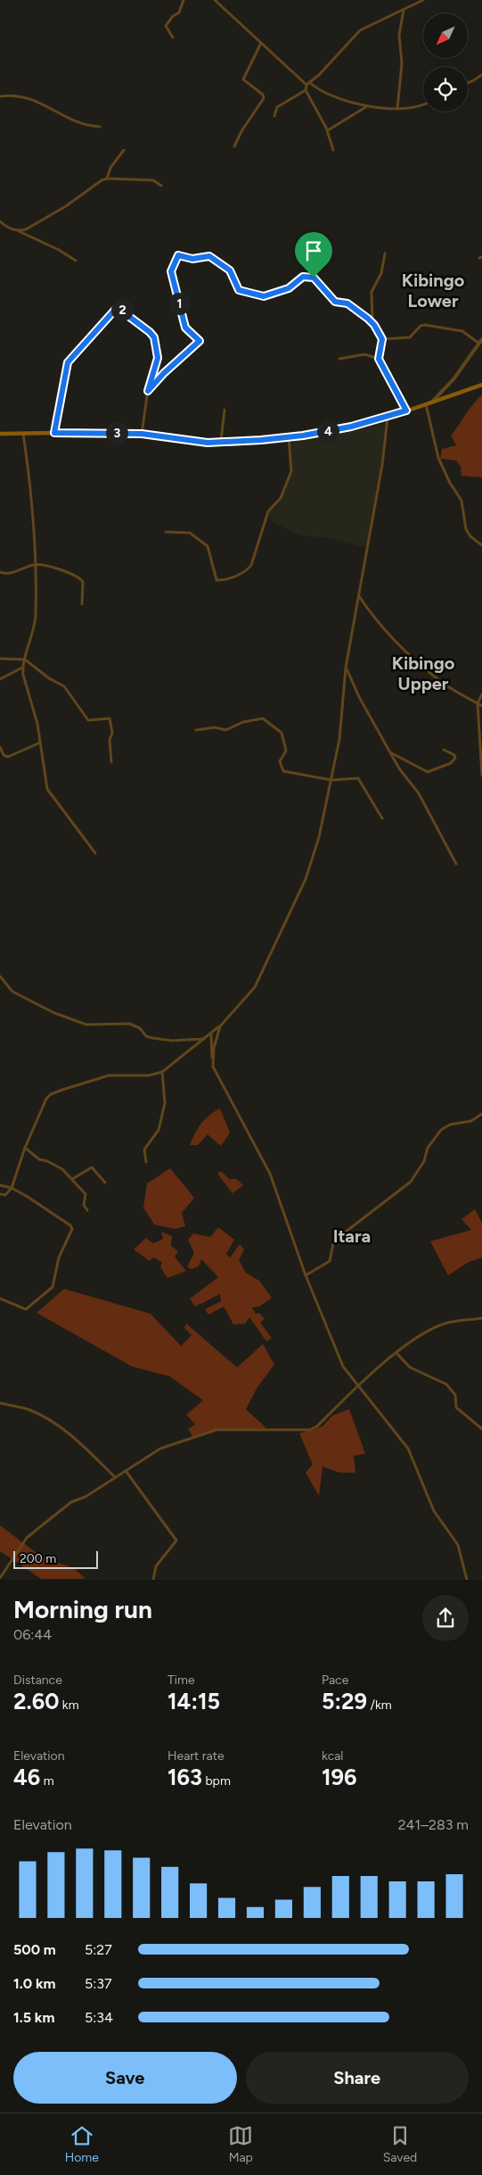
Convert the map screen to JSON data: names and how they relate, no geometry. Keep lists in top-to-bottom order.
{
  "districts": ["Kibingo Lower", "Kibingo Upper", "Itara"],
  "scale_bar": "200 m",
  "north": "bottom left",
  "page": {
    "pins": [
      "1",
      "2",
      "4",
      "3"
    ],
    "scale": "200 m",
    "heading": ["Morning run", "06:44"],
    "stats": [
      ["Distance", "2.60 km"],
      ["Time", "14:15"],
      ["Pace", "5:29 /km"],
      ["Elevation", "46 m"],
      ["Heart rate", "163 bpm"],
      ["kcal", "196"]
    ],
    "chart": ["Elevation", "241–283 m"],
    "list": [
      {
        "name": "500 m",
        "note": "5:27"
      },
      {
        "name": "1.0 km",
        "note": "5:37"
      },
      {
        "name": "1.5 km",
        "note": "5:34"
      }
    ],
    "buttons": ["Save", "Share"],
    "tabs": ["Home", "Map", "Saved"]
  }
}
